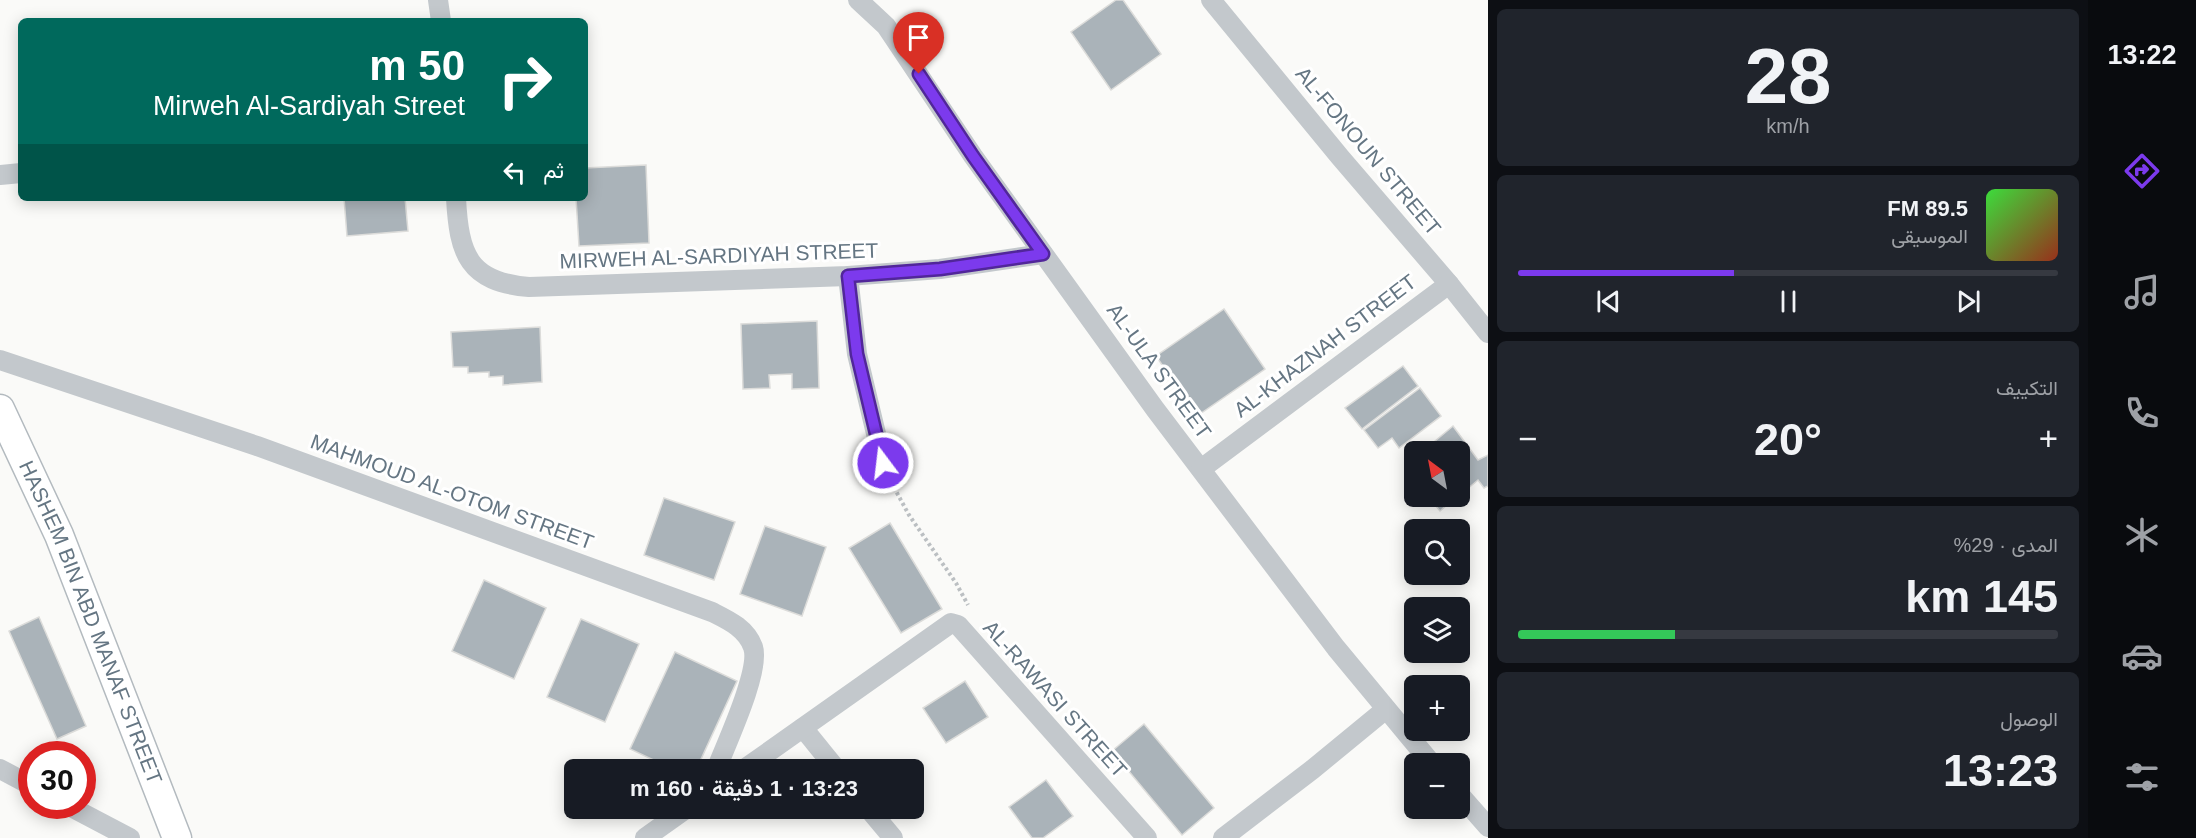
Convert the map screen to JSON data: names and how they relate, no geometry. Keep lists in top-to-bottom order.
{
  "streets": {
    "street": [
      "AL-FONOUN STREET",
      "MIRWEH AL-SARDIYAH STREET",
      "AL-KHAZNAH STREET",
      "AL-ULA STREET",
      "MAHMOUD AL-OTOM STREET",
      "HASHEM BIN ABD MANAF STREET",
      "AL-RAWASI STREET"
    ]
  },
  "crossings": [
    ["AL-FONOUN STREET", "AL-KHAZNAH STREET"],
    ["MIRWEH AL-SARDIYAH STREET", "AL-ULA STREET"],
    ["AL-KHAZNAH STREET", "AL-ULA STREET"]
  ],
  "north": "top left",
  "page": {
    "tabs": "13:22",
    "tile": [
      ["28", "km/h"],
      "التكييف",
      ["المدى · 29%", "145 km"],
      ["الوصول", "13:23"]
    ],
    "turn": ["50 m", "Mirweh Al-Sardiyah Street"],
    "then": "ثم",
    "song": ["89.5 FM", "الموسيقى"],
    "heat": ["−", "20°", "+"],
    "map_buttons": ["+", "−"],
    "limit": "30",
    "trip": "13:23 · 1 دقيقة · 160 m"
  }
}
